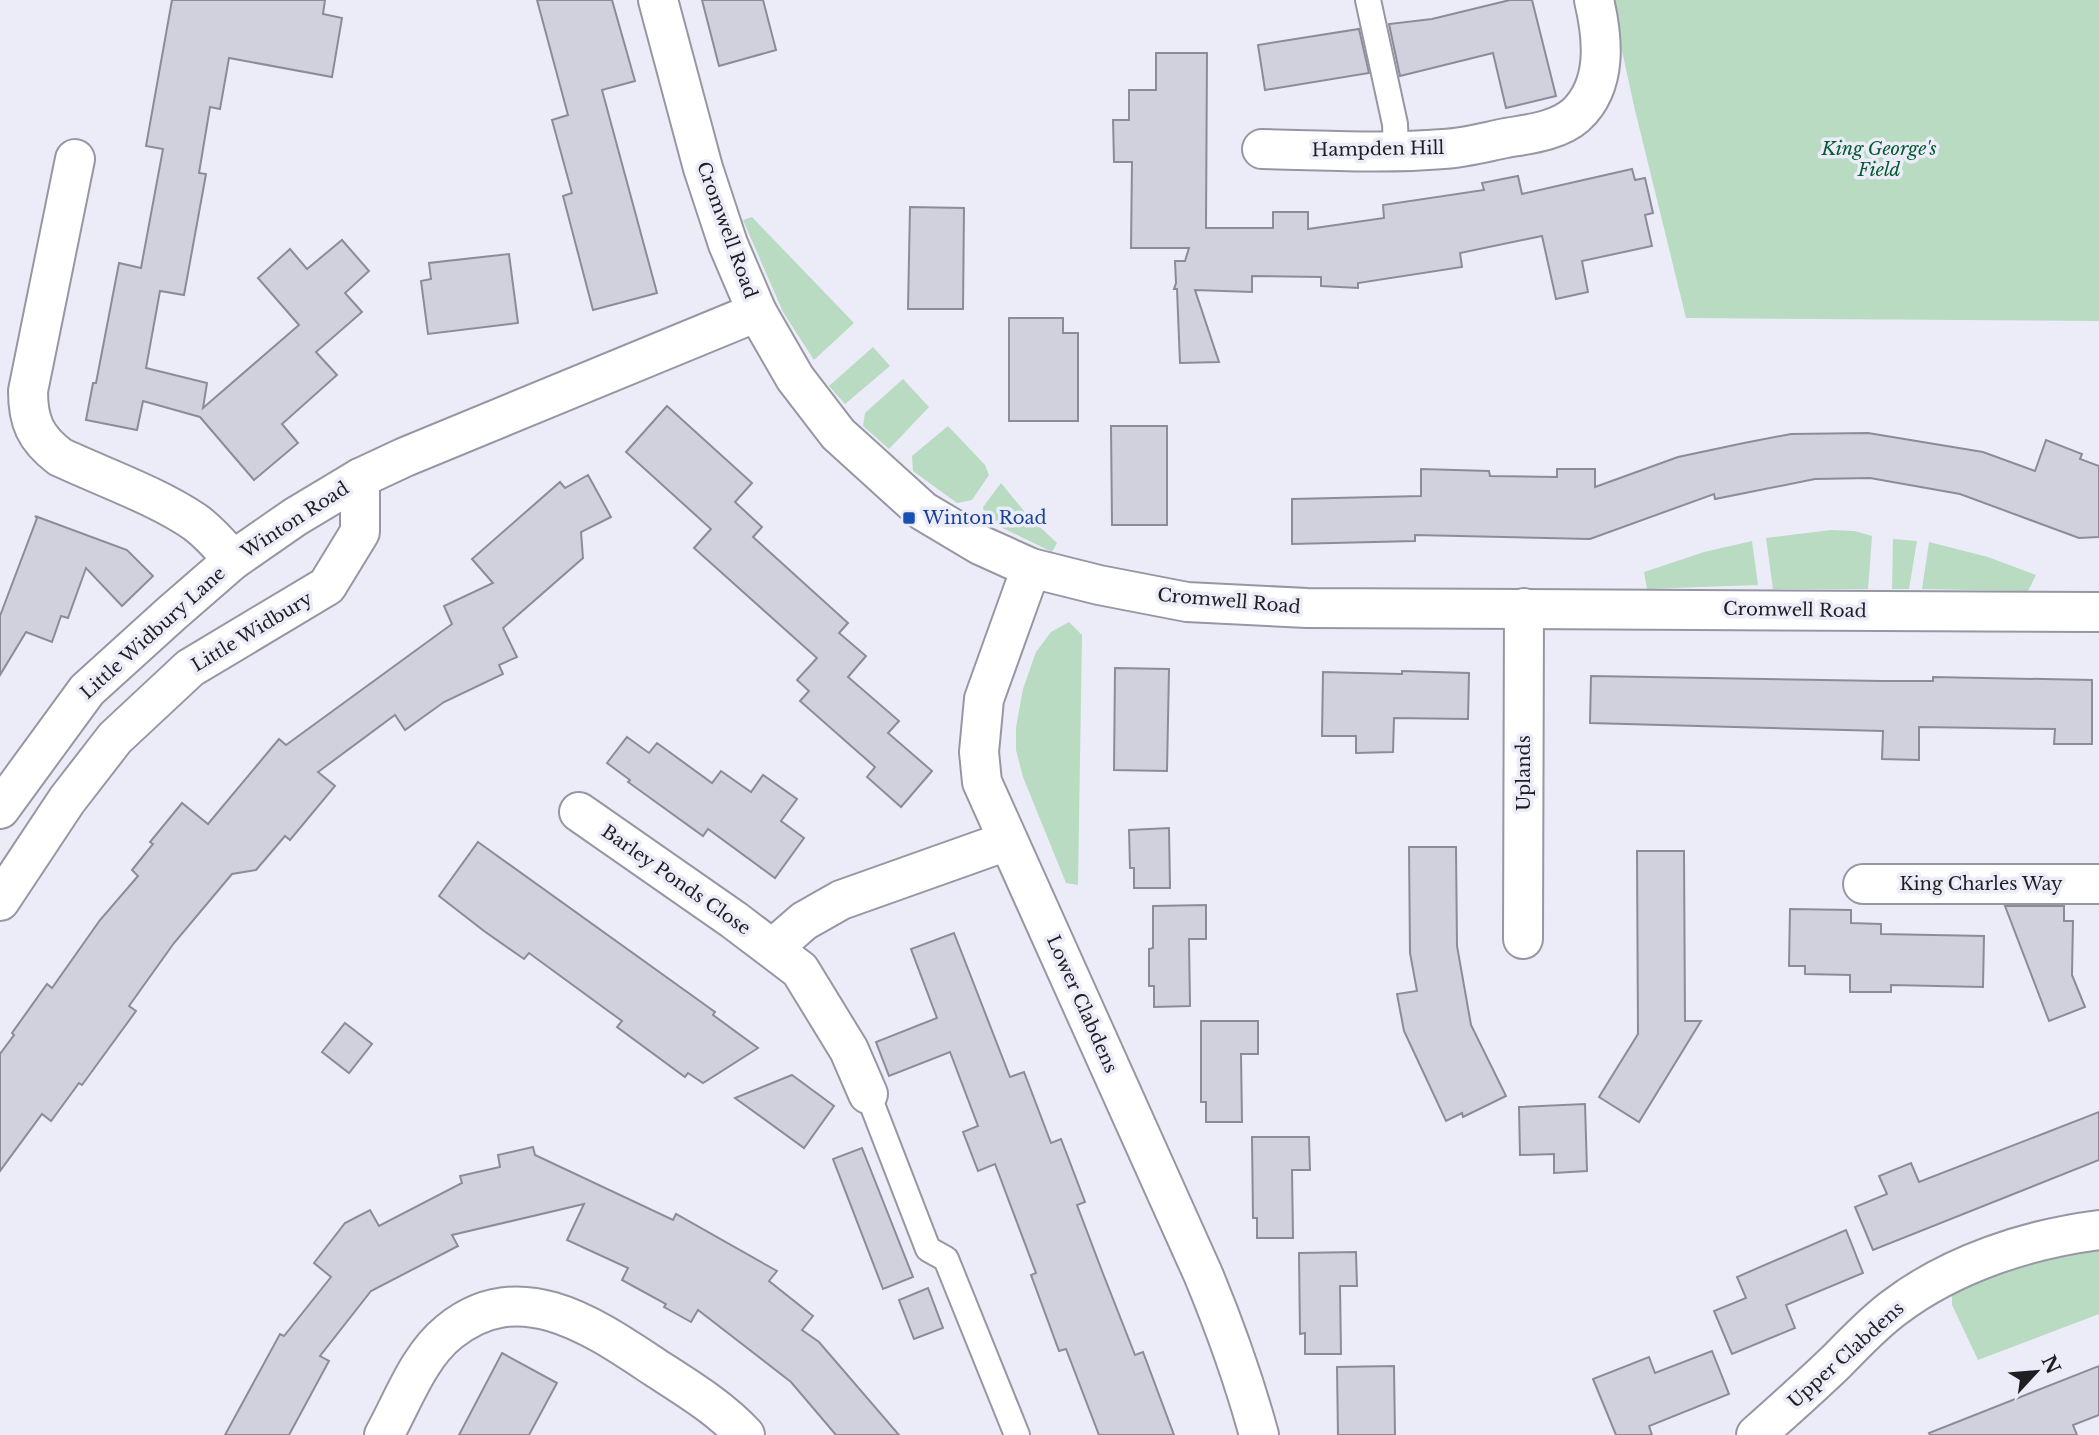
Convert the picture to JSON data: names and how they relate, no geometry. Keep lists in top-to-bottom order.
{
  "streets": {
    "street": [
      "Hampden Hill",
      "Cromwell Road",
      "Winton Road",
      "Little Widbury",
      "Little Widbury Lane",
      "Uplands",
      "Barley Ponds Close",
      "King Charles Way",
      "Lower Clabdens",
      "Upper Clabdens"
    ]
  },
  "crossings": [
    ["Cromwell Road", "Winton Road"],
    ["Cromwell Road", "Uplands"],
    ["Cromwell Road", "Lower Clabdens"],
    ["Winton Road", "Little Widbury"],
    ["Winton Road", "Little Widbury Lane"]
  ],
  "parks": ["King George's Field"],
  "places": {
    "transit": ["Winton Road"]
  },
  "north": "top right"
}
